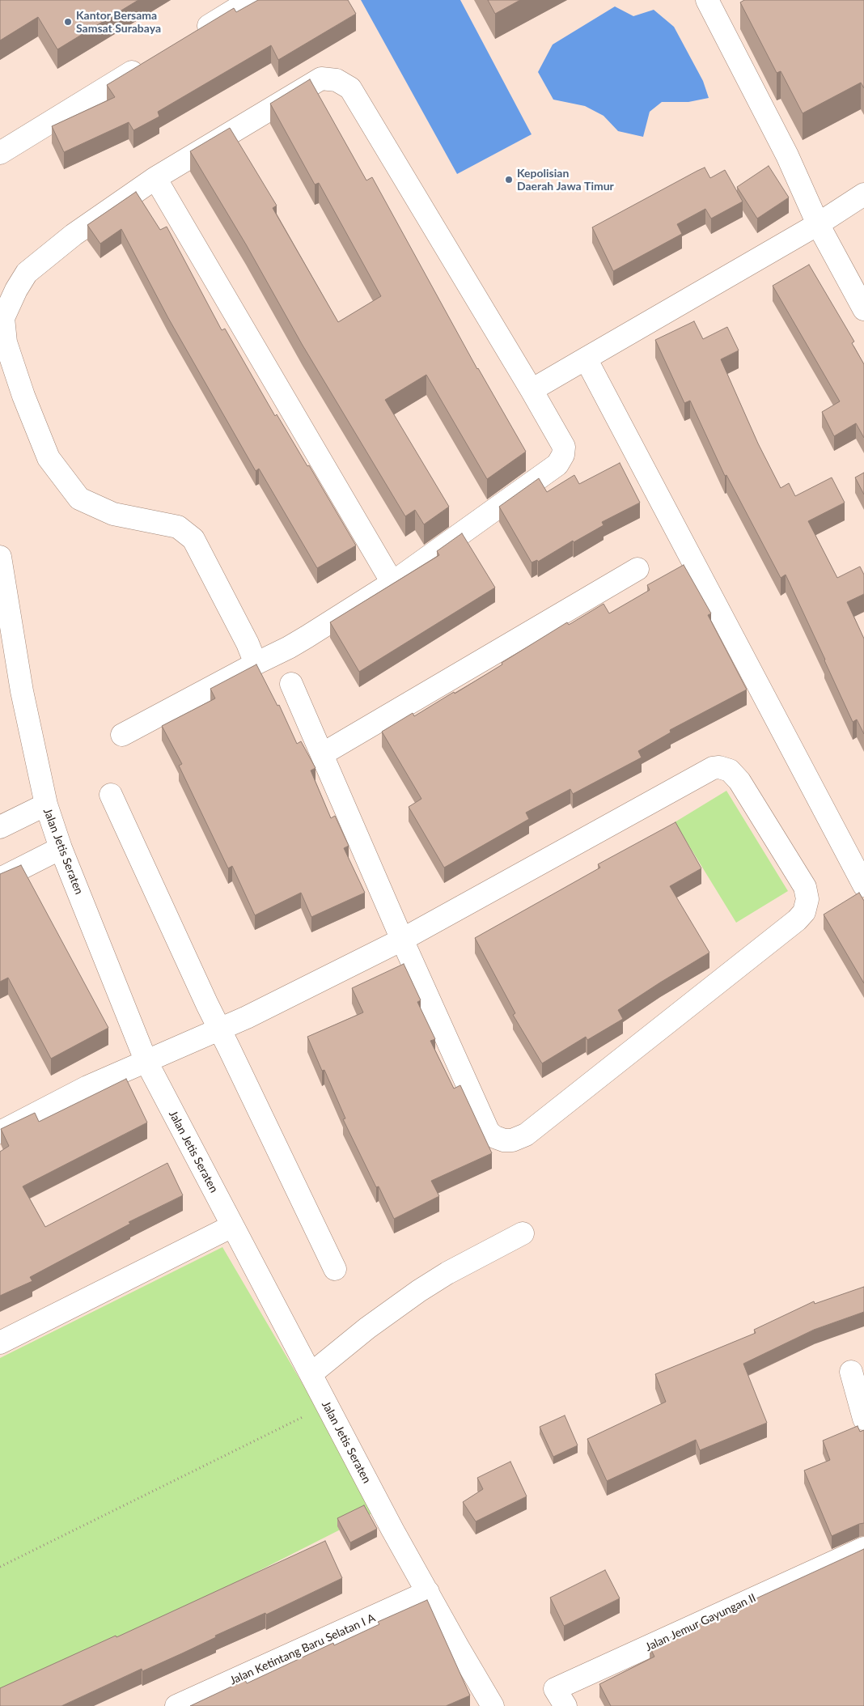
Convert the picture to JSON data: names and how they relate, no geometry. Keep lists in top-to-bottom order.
{
  "streets": {
    "street": ["Jalan Jetis Seraten", "Jalan Jemur Gayungan II", "Jalan Ketintang Baru Selatan I A"]
  },
  "crossings": [
    ["Jalan Jetis Seraten", "Jalan Ketintang Baru Selatan I A"]
  ],
  "places": ["Kantor Bersama Samsat Surabaya", "Kepolisian Daerah Jawa Timur"]
}
